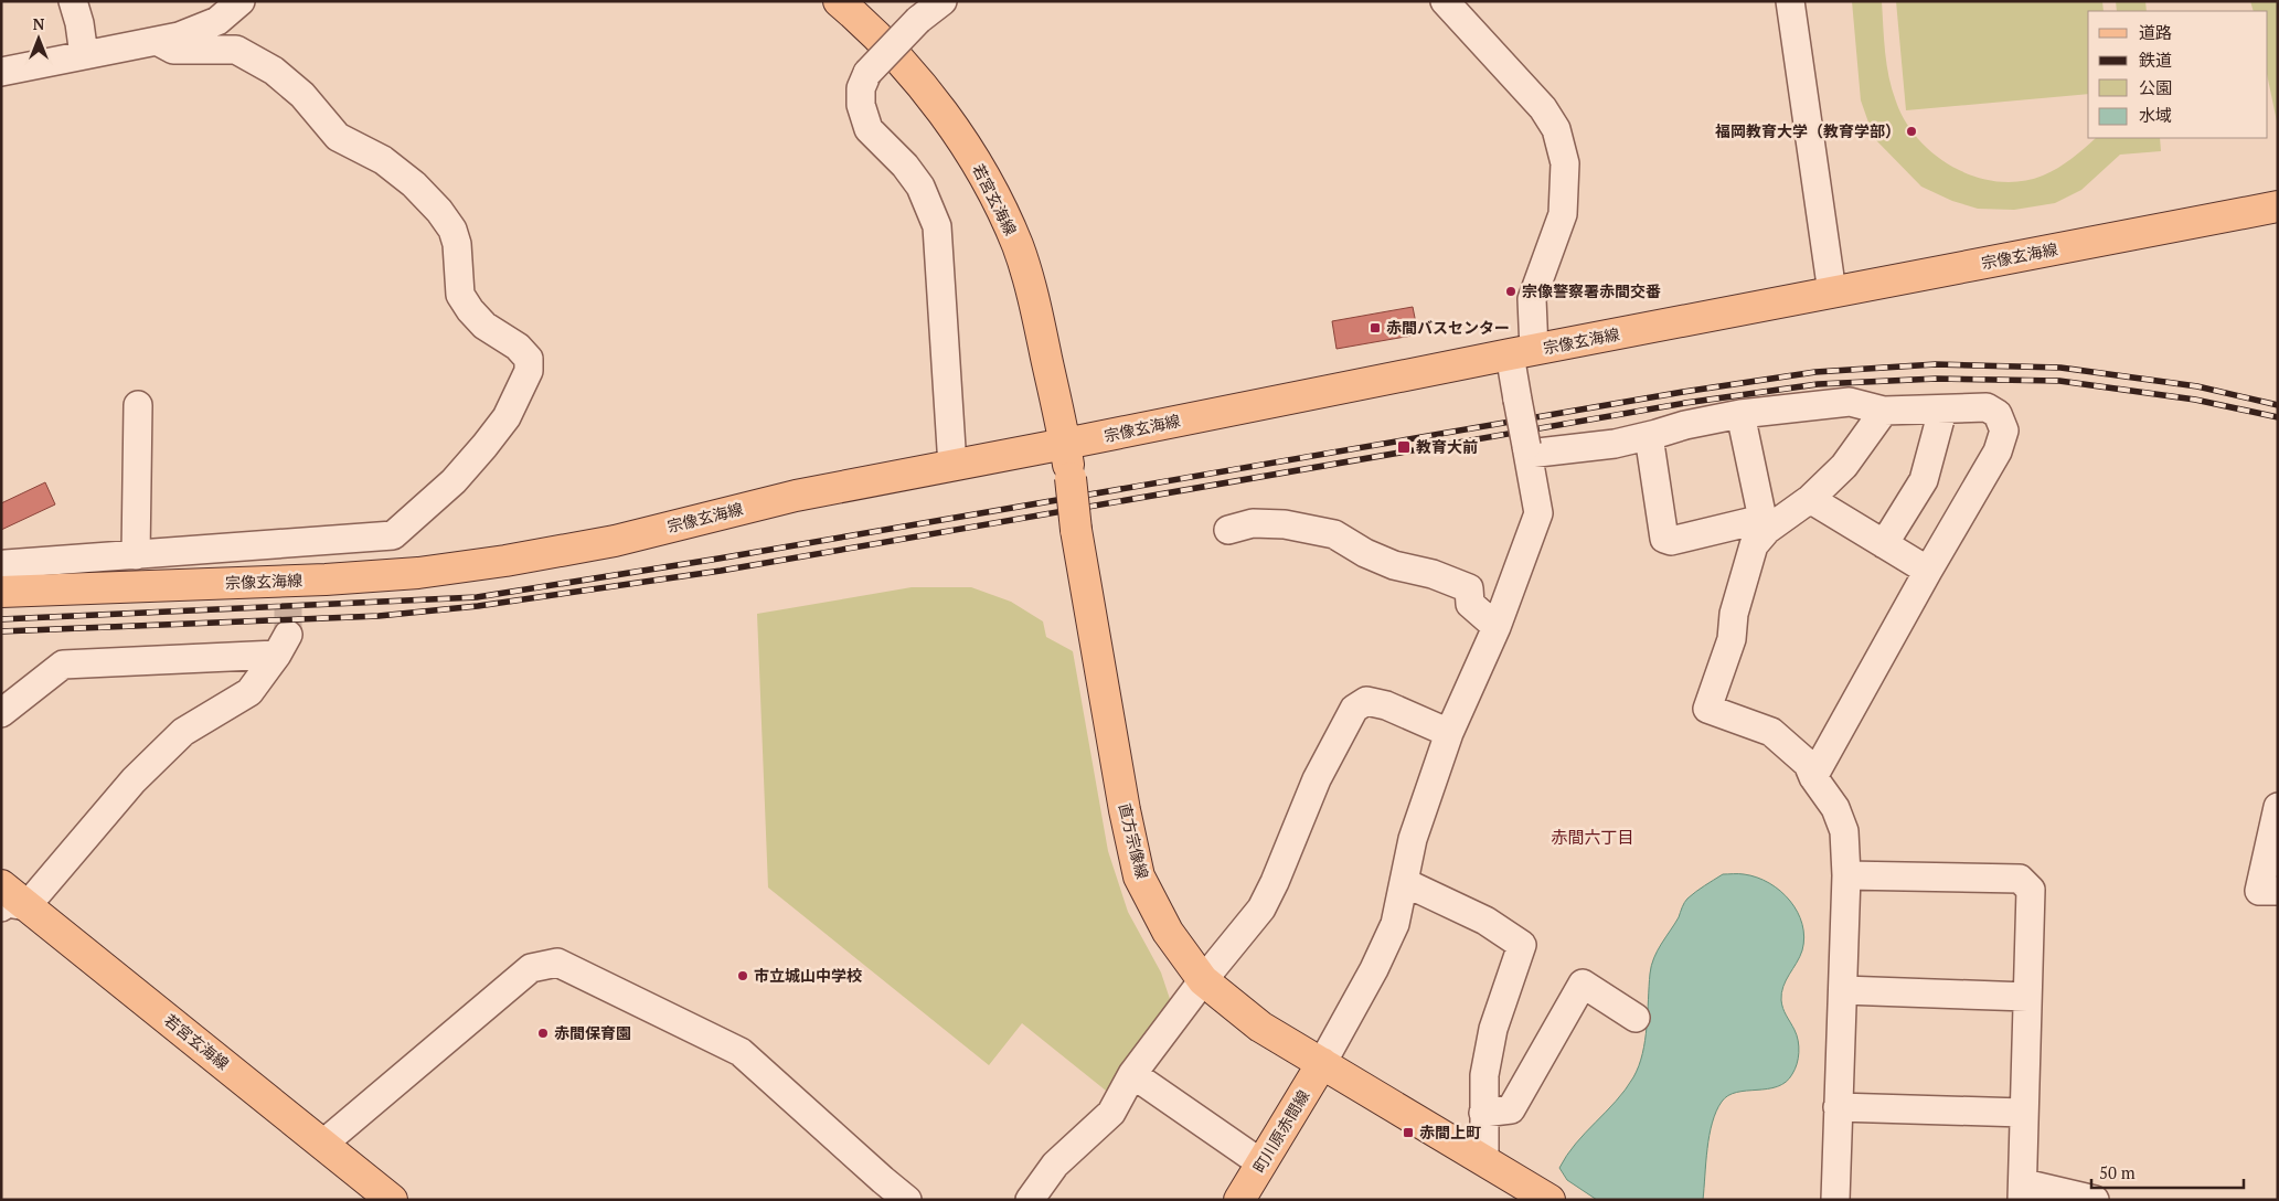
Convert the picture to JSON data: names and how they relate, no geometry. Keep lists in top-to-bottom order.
{
  "streets": {
    "main road": [
      "若宮玄海線",
      "宗像玄海線",
      "直方宗像線",
      "町川原赤間線"
    ]
  },
  "crossings": [
    ["若宮玄海線", "宗像玄海線"],
    ["若宮玄海線", "直方宗像線"],
    ["宗像玄海線", "直方宗像線"],
    ["直方宗像線", "町川原赤間線"]
  ],
  "districts": ["赤間六丁目"],
  "places": {
    "other": [
      "福岡教育大学（教育学部）",
      "宗像警察署赤間交番",
      "市立城山中学校",
      "赤間保育園"
    ],
    "transit": ["赤間バスセンター", "教育大前", "赤間上町"]
  },
  "legend": [
    "道路",
    "鉄道",
    "公園",
    "水域"
  ],
  "scale_bar": "50 m",
  "north": "top"
}
